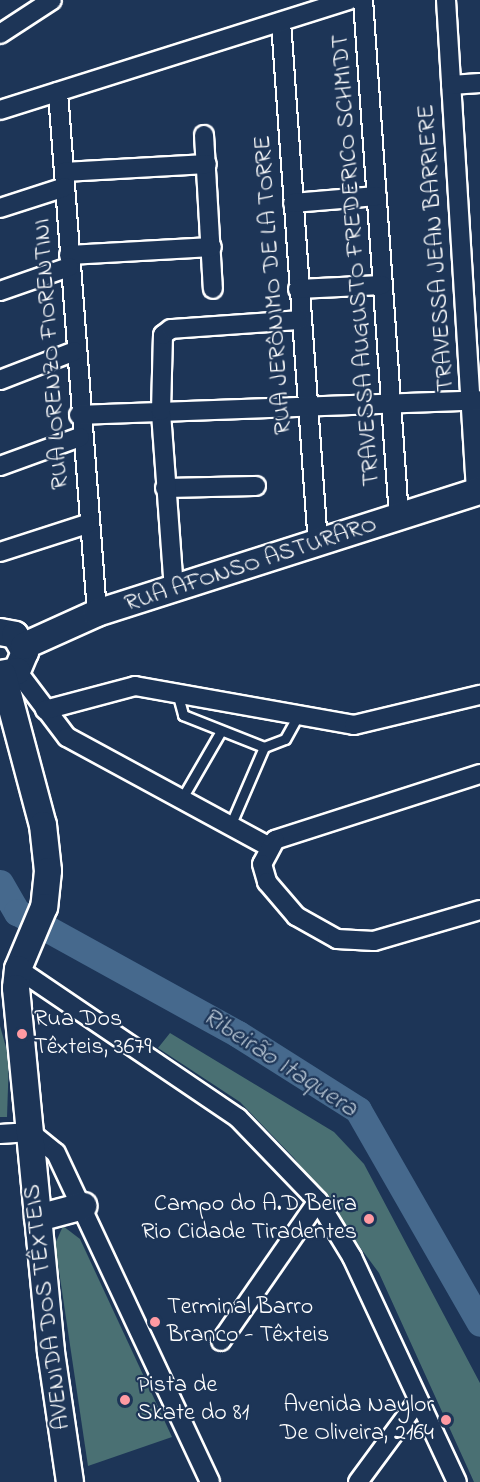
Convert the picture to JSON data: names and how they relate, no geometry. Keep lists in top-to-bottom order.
{
  "streets": {
    "street": [
      "TRAVESSA JEAN BARRIERE",
      "TRAVESSA AUGUSTO FREDERICO SCHMIDT",
      "RUA JERÔNIMO DE LA TORRE",
      "RUA LORENZO FIORENTINI",
      "RUA AFONSO ASTURARO",
      "AVENIDA DOS TÊXTEIS"
    ]
  },
  "crossings": [
    ["TRAVESSA JEAN BARRIERE", "RUA AFONSO ASTURARO"],
    ["TRAVESSA AUGUSTO FREDERICO SCHMIDT", "RUA AFONSO ASTURARO"],
    ["RUA JERÔNIMO DE LA TORRE", "RUA AFONSO ASTURARO"],
    ["RUA LORENZO FIORENTINI", "RUA AFONSO ASTURARO"]
  ],
  "water": ["Ribeirão Itaquera"],
  "places": [
    "Rua Dos Têxteis, 3679",
    "Campo do A.D Beira Rio Cidade Tiradentes",
    "Terminal Barro Branco - Têxteis",
    "Pista de Skate do 81",
    "Avenida Naylor De Oliveira, 2164"
  ]
}
